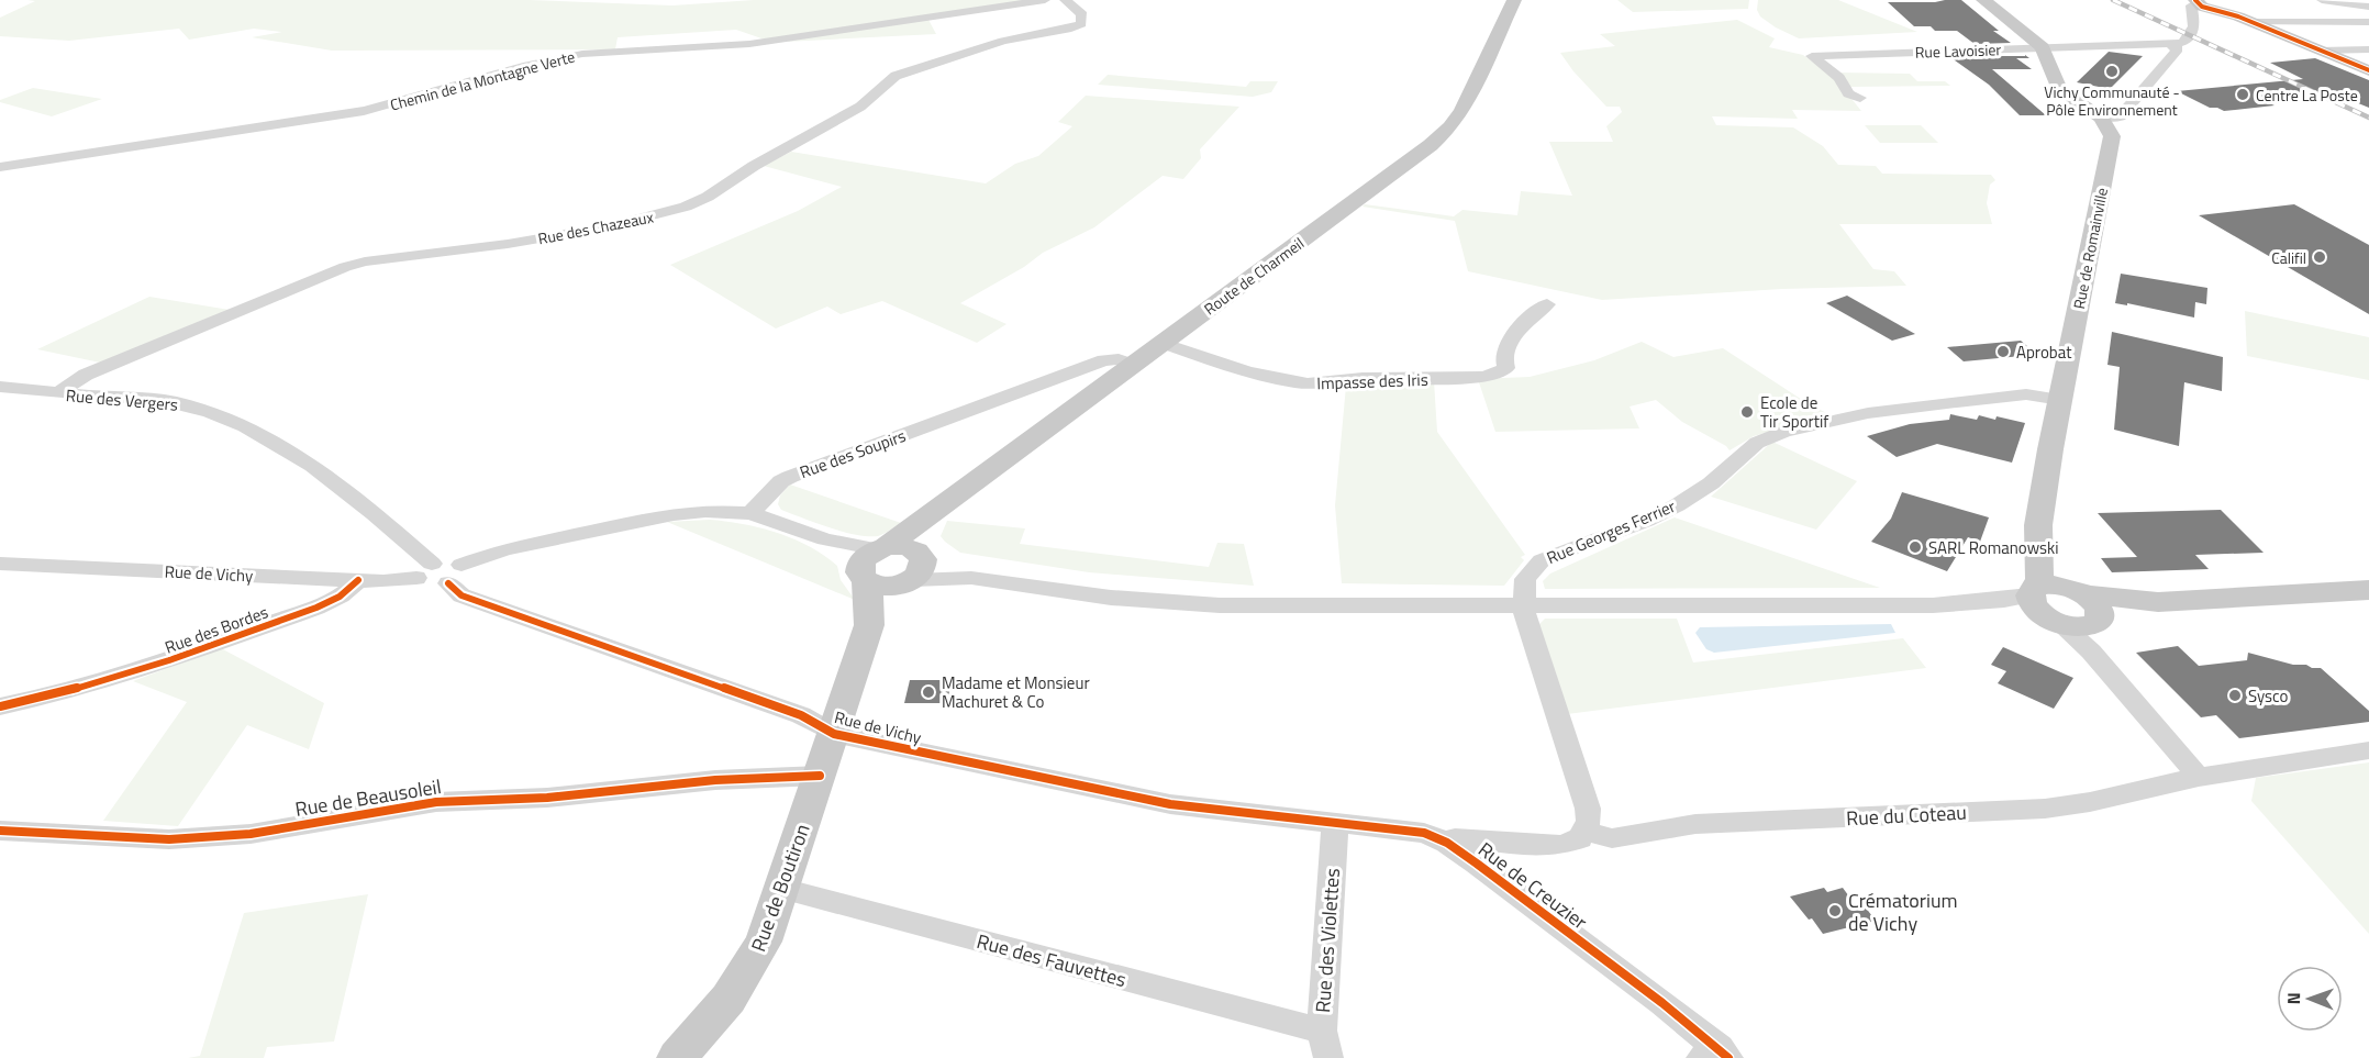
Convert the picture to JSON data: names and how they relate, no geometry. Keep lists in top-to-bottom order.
{
  "streets": {
    "main road": ["Rue de Romainville", "Route de Charmeil", "Rue de Boutiron"],
    "street": [
      "Rue Lavoisier",
      "Chemin de la Montagne Verte",
      "Rue des Chazeaux",
      "Impasse des Iris",
      "Rue des Vergers",
      "Rue des Soupirs",
      "Rue Georges Ferrier",
      "Rue de Vichy",
      "Rue des Bordes",
      "Rue de Beausoleil",
      "Rue du Coteau",
      "Rue de Creuzier",
      "Rue des Violettes",
      "Rue des Fauvettes"
    ]
  },
  "crossings": [
    ["Rue des Chazeaux", "Rue des Vergers"],
    ["Rue de Romainville", "Rue Georges Ferrier"],
    ["Route de Charmeil", "Impasse des Iris"],
    ["Route de Charmeil", "Rue des Soupirs"],
    ["Route de Charmeil", "Rue de Vichy"],
    ["Route de Charmeil", "Rue de Boutiron"],
    ["Rue des Vergers", "Rue de Vichy"],
    ["Rue Georges Ferrier", "Rue du Coteau"],
    ["Rue de Vichy", "Rue des Bordes"],
    ["Rue de Vichy", "Rue de Creuzier"],
    ["Rue de Vichy", "Rue de Boutiron"],
    ["Rue de Beausoleil", "Rue de Boutiron"],
    ["Rue de Creuzier", "Rue des Violettes"],
    ["Rue de Boutiron", "Rue des Fauvettes"],
    ["Rue des Violettes", "Rue des Fauvettes"]
  ],
  "places": [
    "Vichy Communauté - Pôle Environnement",
    "Centre La Poste",
    "Califil",
    "Aprobat",
    "Ecole de Tir Sportif",
    "SARL Romanowski",
    "Madame et Monsieur Machuret & Co",
    "Sysco",
    "Crématorium de Vichy"
  ],
  "north": "left"
}
